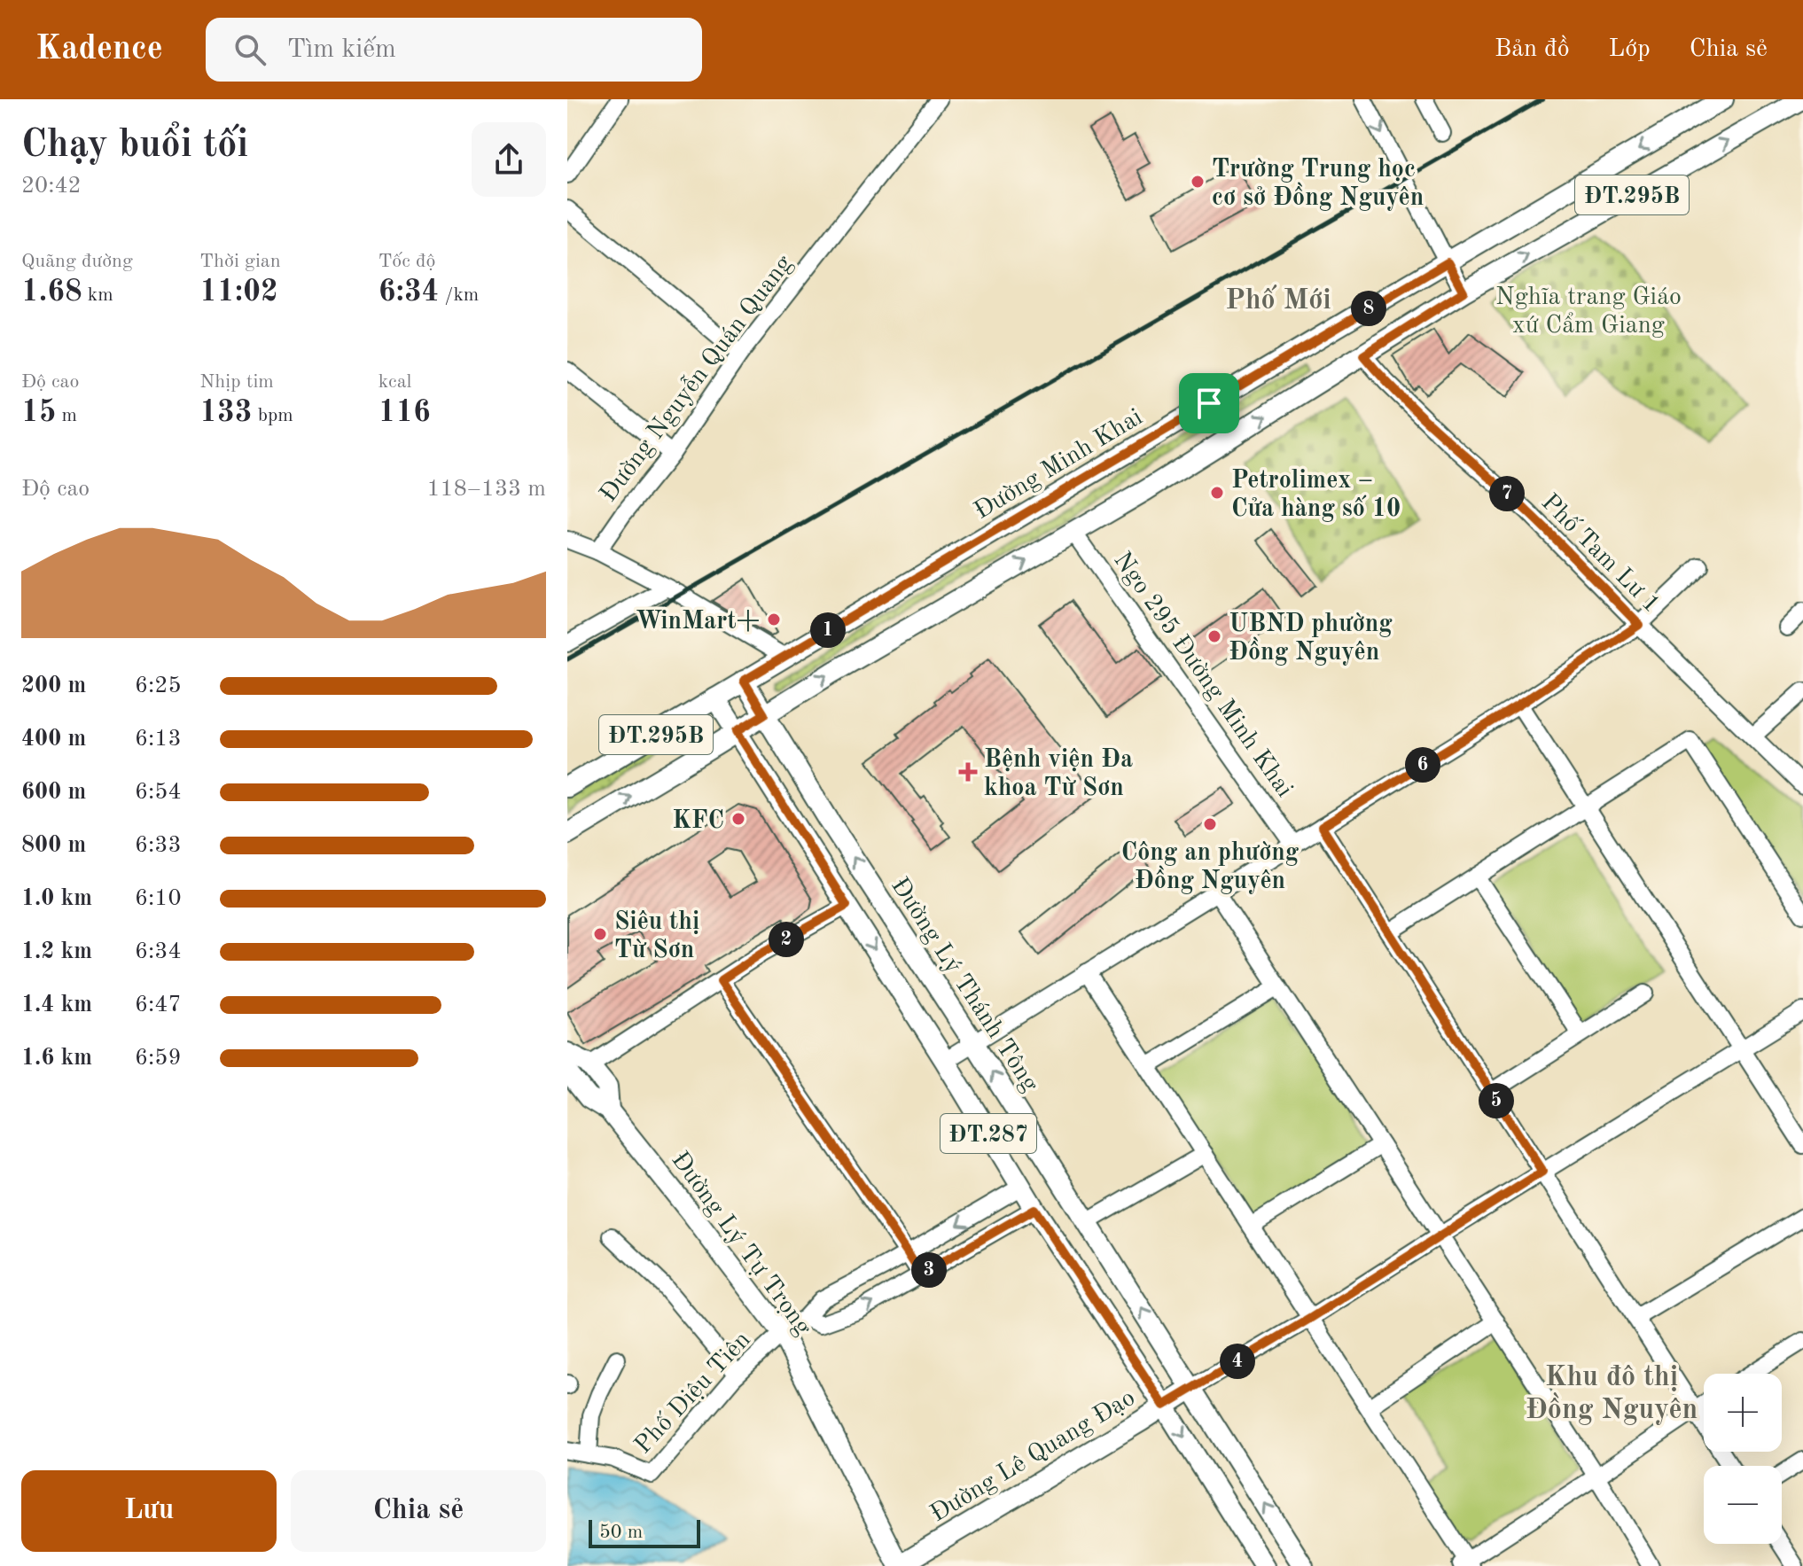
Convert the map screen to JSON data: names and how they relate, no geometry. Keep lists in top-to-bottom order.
{
  "streets": {
    "main road": [
      "ĐT.295B",
      "Đường Minh Khai",
      "Đường Lý Thánh Tông",
      "ĐT.287",
      "Đường Lý Tự Trọng",
      "Đường Lê Quang Đạo"
    ],
    "street": [
      "Đường Nguyễn Quán Quang",
      "Phố Tam Lư 1",
      "Ngo 295 Đường Minh Khai",
      "Phố Diệu Tiên"
    ]
  },
  "crossings": [
    ["ĐT.295B", "Phố Tam Lư 1"],
    ["ĐT.295B", "Ngo 295 Đường Minh Khai"],
    ["ĐT.295B", "Đường Lý Thánh Tông"],
    ["ĐT.295B", "ĐT.287"],
    ["Đường Minh Khai", "Đường Lý Thánh Tông"],
    ["Đường Minh Khai", "ĐT.287"],
    ["Đường Lý Thánh Tông", "Đường Lê Quang Đạo"],
    ["ĐT.287", "Phố Diệu Tiên"],
    ["ĐT.287", "Đường Lê Quang Đạo"],
    ["Đường Lý Tự Trọng", "Phố Diệu Tiên"],
    ["Đường Lý Tự Trọng", "Đường Lê Quang Đạo"]
  ],
  "districts": ["Phố Mới", "Khu đô thị Đồng Nguyên"],
  "parks": ["Nghĩa trang Giáo xứ Cẩm Giang"],
  "places": {
    "other": [
      "Trường Trung học cơ sở Đồng Nguyên",
      "Petrolimex – Cửa hàng số 10",
      "WinMart+",
      "UBND phường Đồng Nguyên",
      "KFC",
      "Công an phường Đồng Nguyên",
      "Siêu thị Từ Sơn"
    ],
    "health": ["Bệnh viện Đa khoa Từ Sơn"]
  },
  "scale_bar": "50 m",
  "page": {
    "header": "Kadence",
    "search": "Tìm kiếm",
    "nav": ["Bản đồ", "Lớp", "Chia sẻ"],
    "heading": ["Chạy buổi tối", "20:42"],
    "stats": [
      ["Quãng đường", "1.68 km"],
      ["Thời gian", "11:02"],
      ["Tốc độ", "6:34 /km"],
      ["Độ cao", "15 m"],
      ["Nhịp tim", "133 bpm"],
      ["kcal", "116"]
    ],
    "pins": [
      "8",
      "7",
      "1",
      "6",
      "2",
      "5",
      "3",
      "4"
    ],
    "chart": ["Độ cao", "118–133 m"],
    "list": [
      {
        "name": "200 m",
        "note": "6:25"
      },
      {
        "name": "400 m",
        "note": "6:13"
      },
      {
        "name": "600 m",
        "note": "6:54"
      },
      {
        "name": "800 m",
        "note": "6:33"
      },
      {
        "name": "1.0 km",
        "note": "6:10"
      },
      {
        "name": "1.2 km",
        "note": "6:34"
      },
      {
        "name": "1.4 km",
        "note": "6:47"
      },
      {
        "name": "1.6 km",
        "note": "6:59"
      }
    ],
    "map_buttons": ["+", "−"],
    "buttons": ["Lưu", "Chia sẻ"],
    "scale": "50 m"
  }
}
